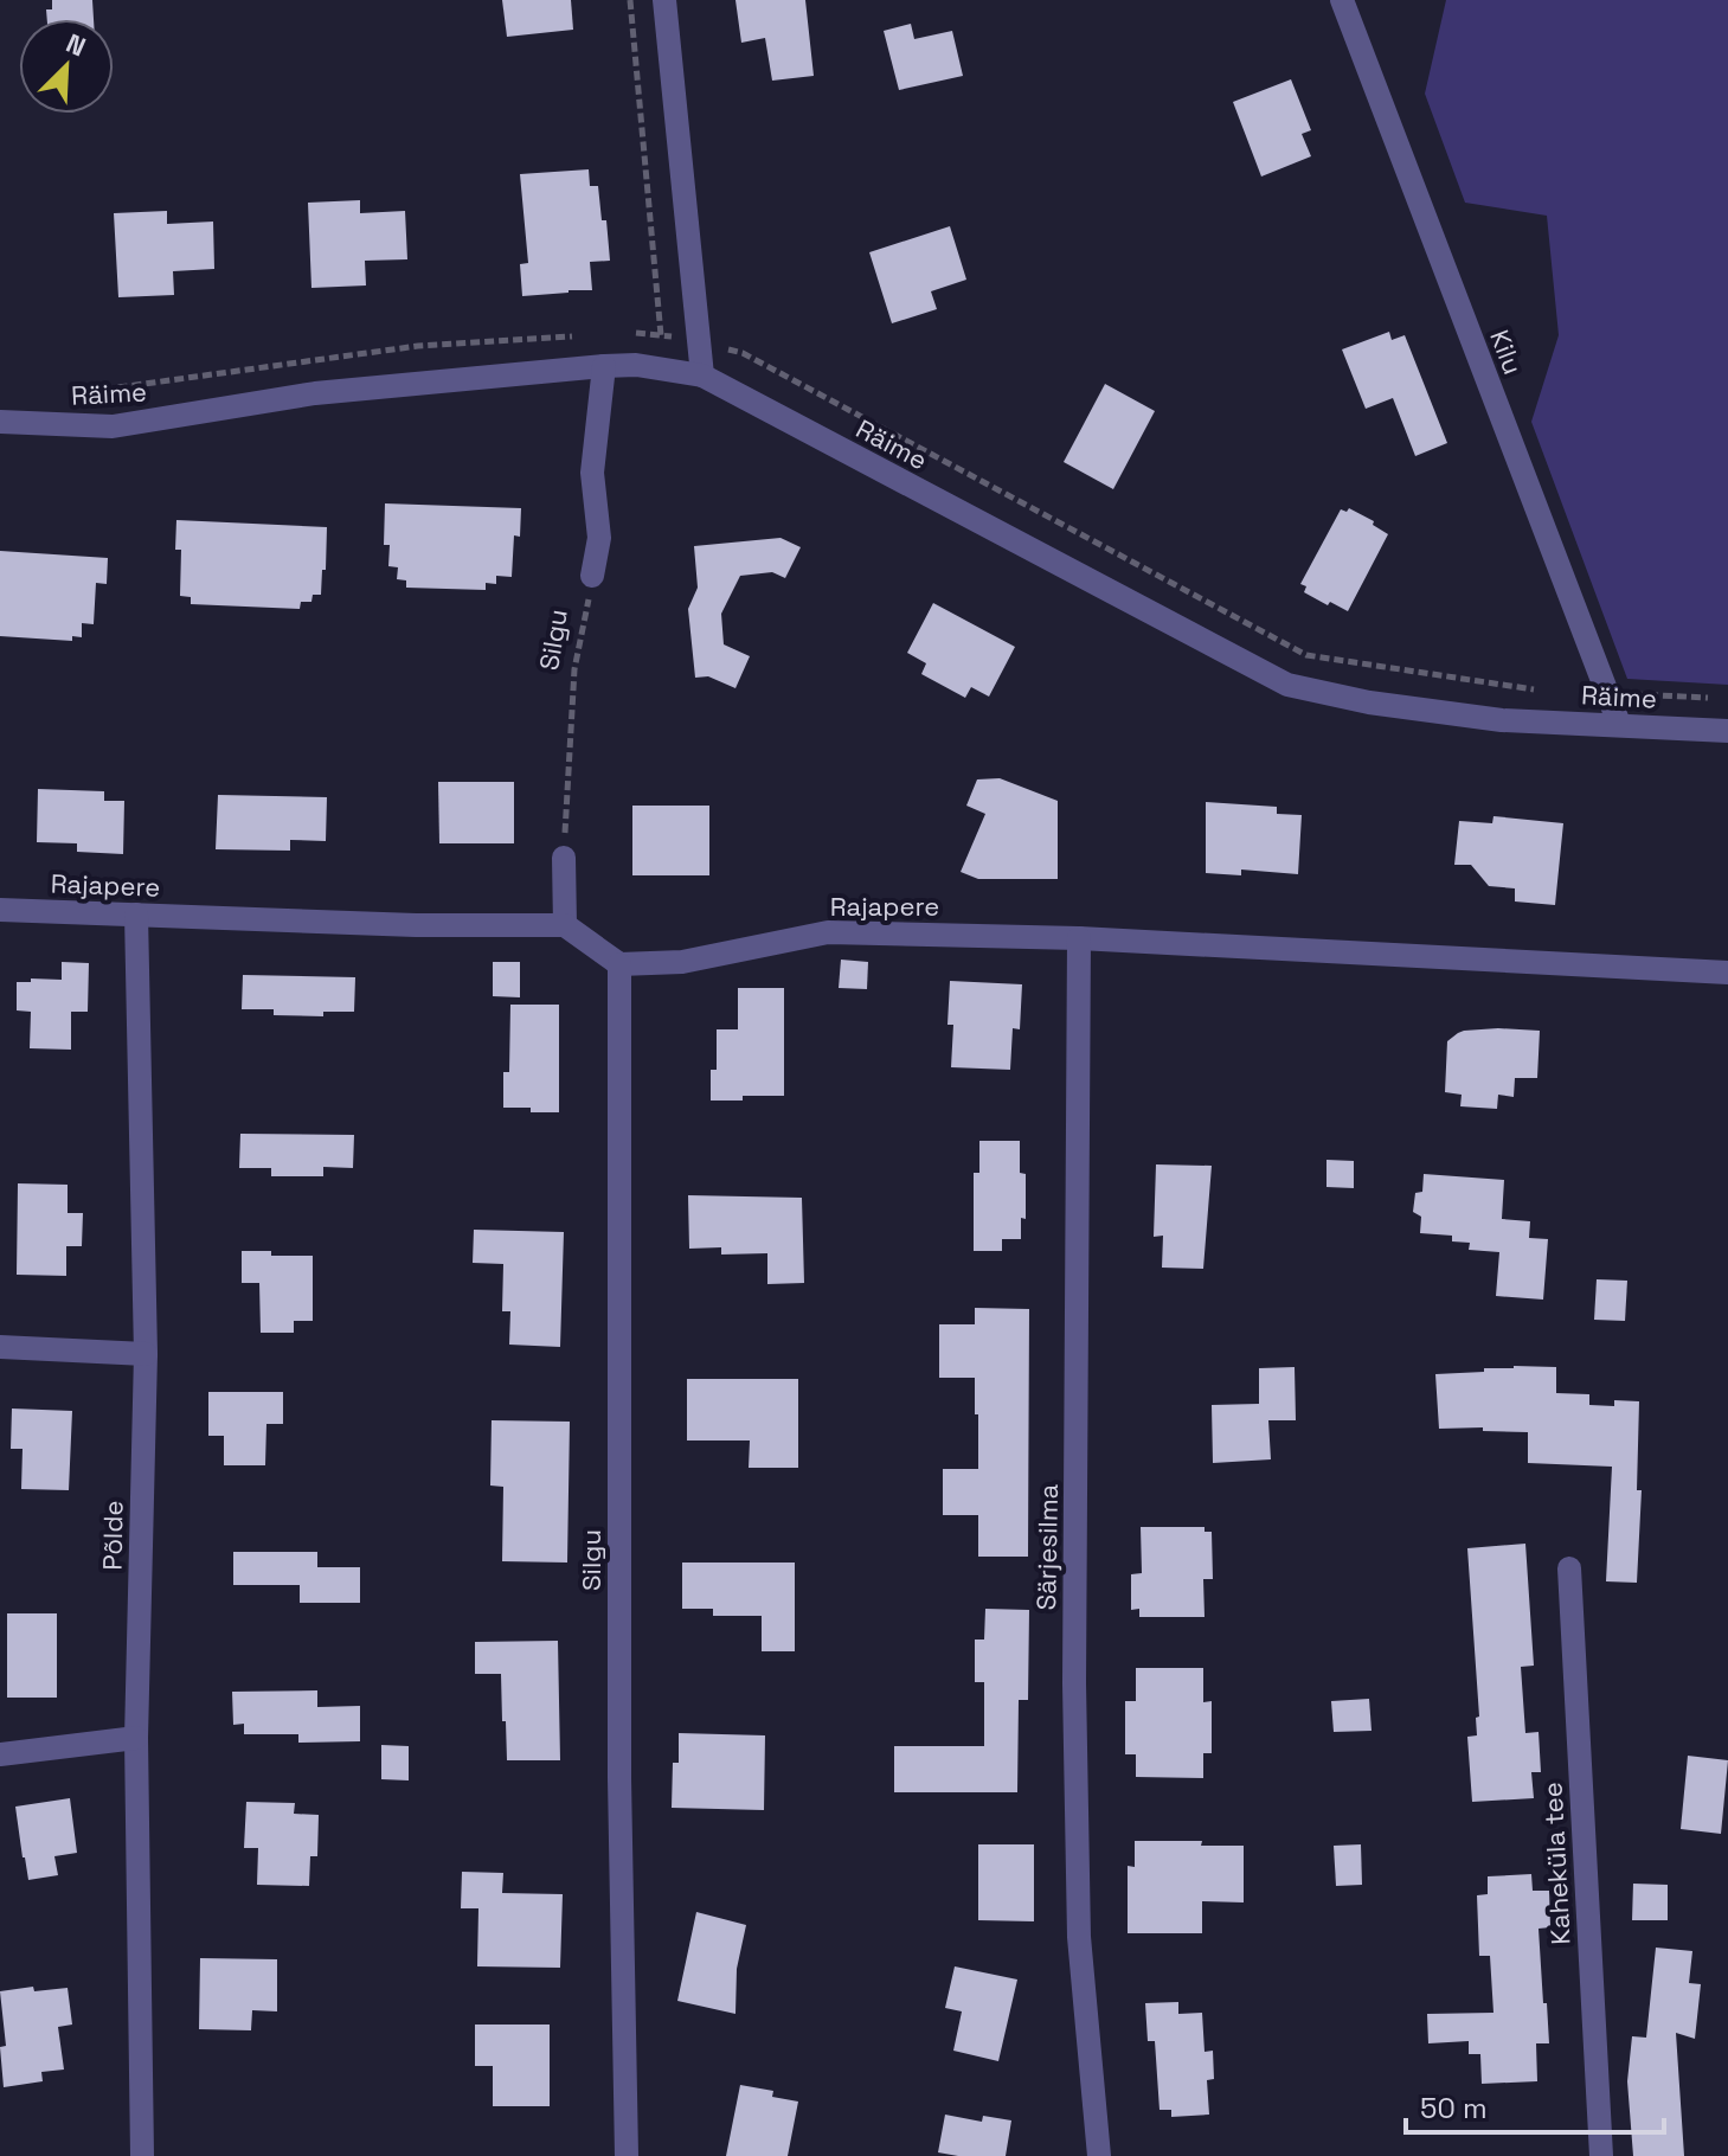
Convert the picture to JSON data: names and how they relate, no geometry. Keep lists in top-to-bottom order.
{
  "streets": {
    "street": [
      "Kilu",
      "Räime",
      "Silgu",
      "Rajapere",
      "Põlde",
      "Särjesilma",
      "Kaheküla tee"
    ]
  },
  "crossings": [
    ["Kilu", "Räime"],
    ["Silgu", "Rajapere"],
    ["Rajapere", "Põlde"],
    ["Rajapere", "Särjesilma"]
  ],
  "scale_bar": "50 m",
  "north": "top right"
}
